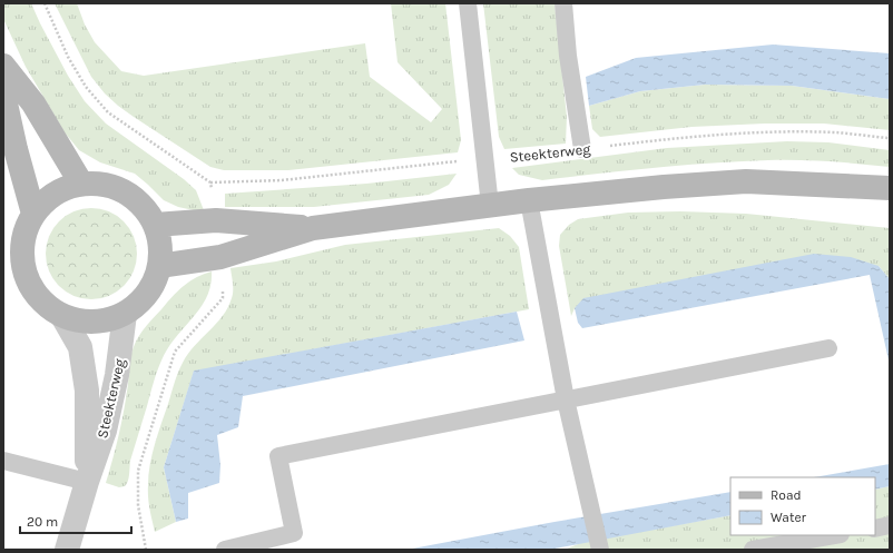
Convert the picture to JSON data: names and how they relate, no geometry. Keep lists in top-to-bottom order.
{
  "streets": {
    "street": ["Steekterweg"]
  },
  "legend": ["Road", "Water"],
  "scale_bar": "20 m"
}
